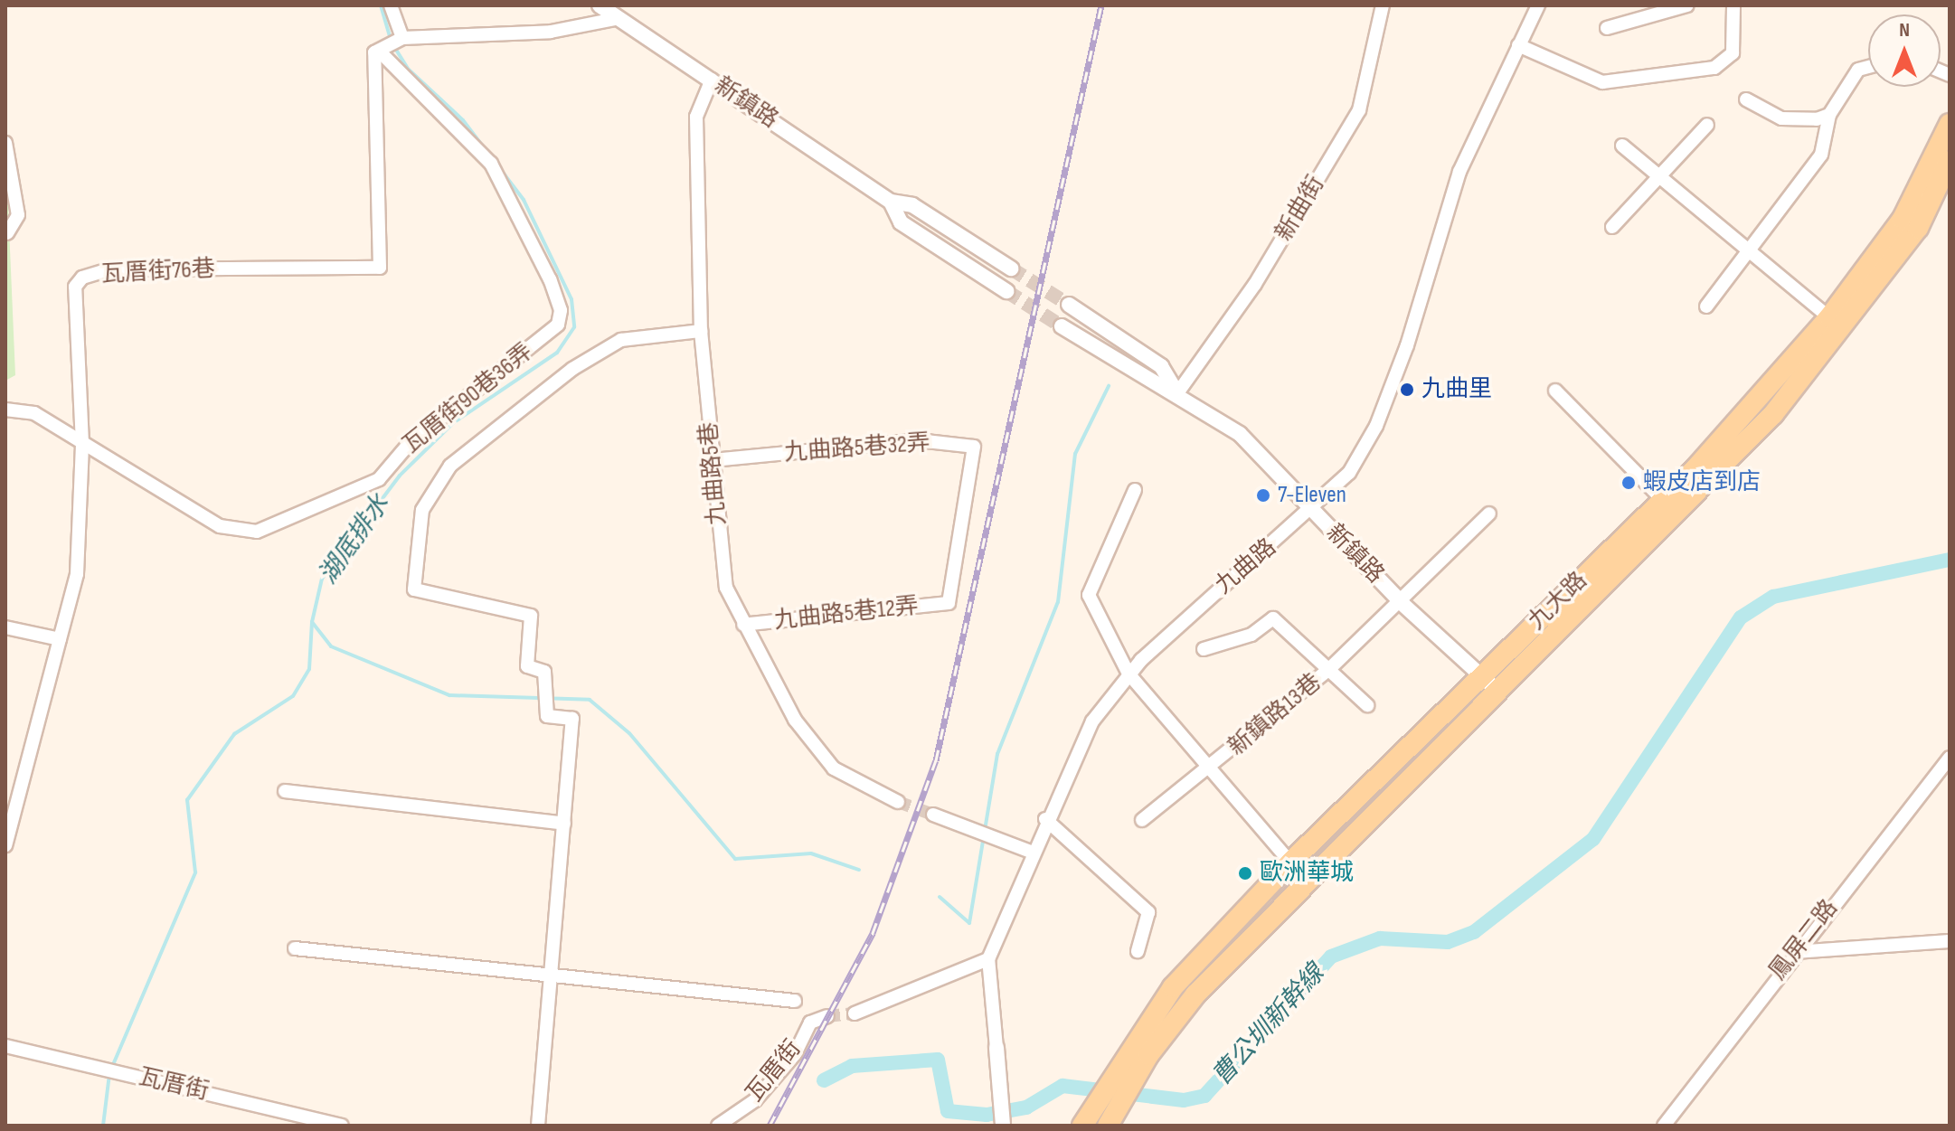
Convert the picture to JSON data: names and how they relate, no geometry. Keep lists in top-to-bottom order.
{
  "streets": {
    "main road": ["九大路"],
    "street": [
      "新鎮路",
      "新曲街",
      "瓦厝街76巷",
      "瓦厝街90巷36弄",
      "九曲路5巷32弄",
      "九曲路5巷",
      "九曲路",
      "九曲路5巷12弄",
      "新鎮路13巷",
      "鳳屏二路",
      "瓦厝街"
    ]
  },
  "crossings": [
    ["新鎮路", "新曲街"],
    ["新鎮路", "九曲路5巷"],
    ["新鎮路", "九曲路"],
    ["新鎮路", "九大路"],
    ["新鎮路", "新鎮路13巷"],
    ["瓦厝街76巷", "瓦厝街90巷36弄"],
    ["瓦厝街90巷36弄", "九曲路5巷"],
    ["九曲路5巷32弄", "九曲路5巷"],
    ["九曲路5巷32弄", "九曲路5巷12弄"],
    ["九曲路5巷", "九曲路5巷12弄"]
  ],
  "water": ["湖底排水", "曹公圳新幹線"],
  "places": [
    "九曲里",
    "蝦皮店到店",
    "7-Eleven",
    "歐洲華城"
  ],
  "north": "top"
}
